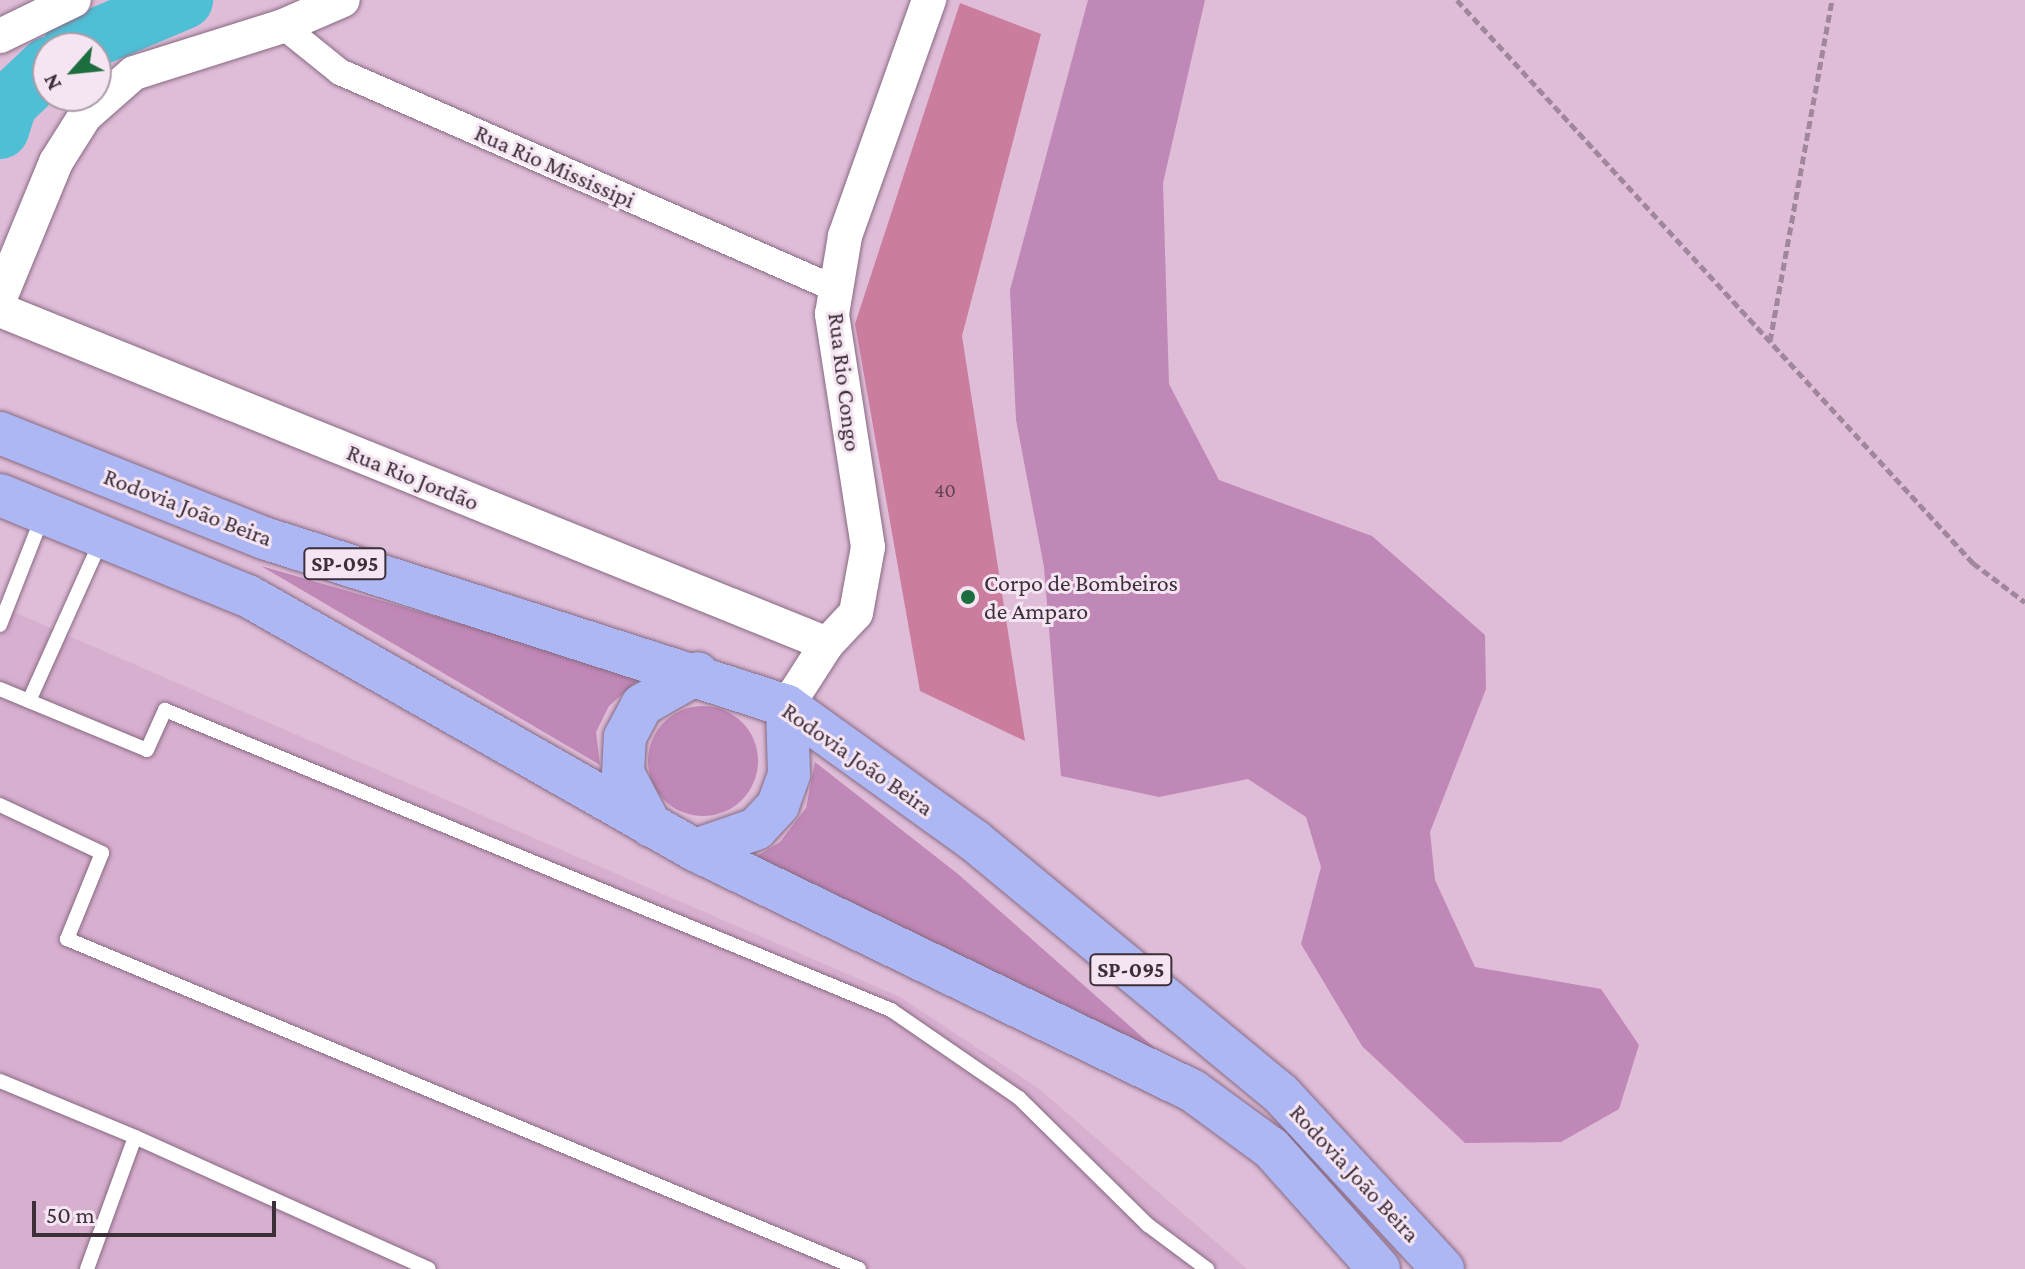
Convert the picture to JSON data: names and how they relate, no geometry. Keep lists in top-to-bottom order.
{
  "streets": {
    "main road": ["Rodovia João Beira", "SP-095"],
    "street": ["Rua Rio Mississipi", "Rua Rio Congo", "Rua Rio Jordão"]
  },
  "crossings": [
    ["Rua Rio Mississipi", "Rua Rio Congo"],
    ["Rua Rio Congo", "Rua Rio Jordão"],
    ["Rua Rio Congo", "Rodovia João Beira"]
  ],
  "places": ["Corpo de Bombeiros de Amparo"],
  "house_numbers": ["40"],
  "scale_bar": "50 m",
  "north": "bottom left"
}
